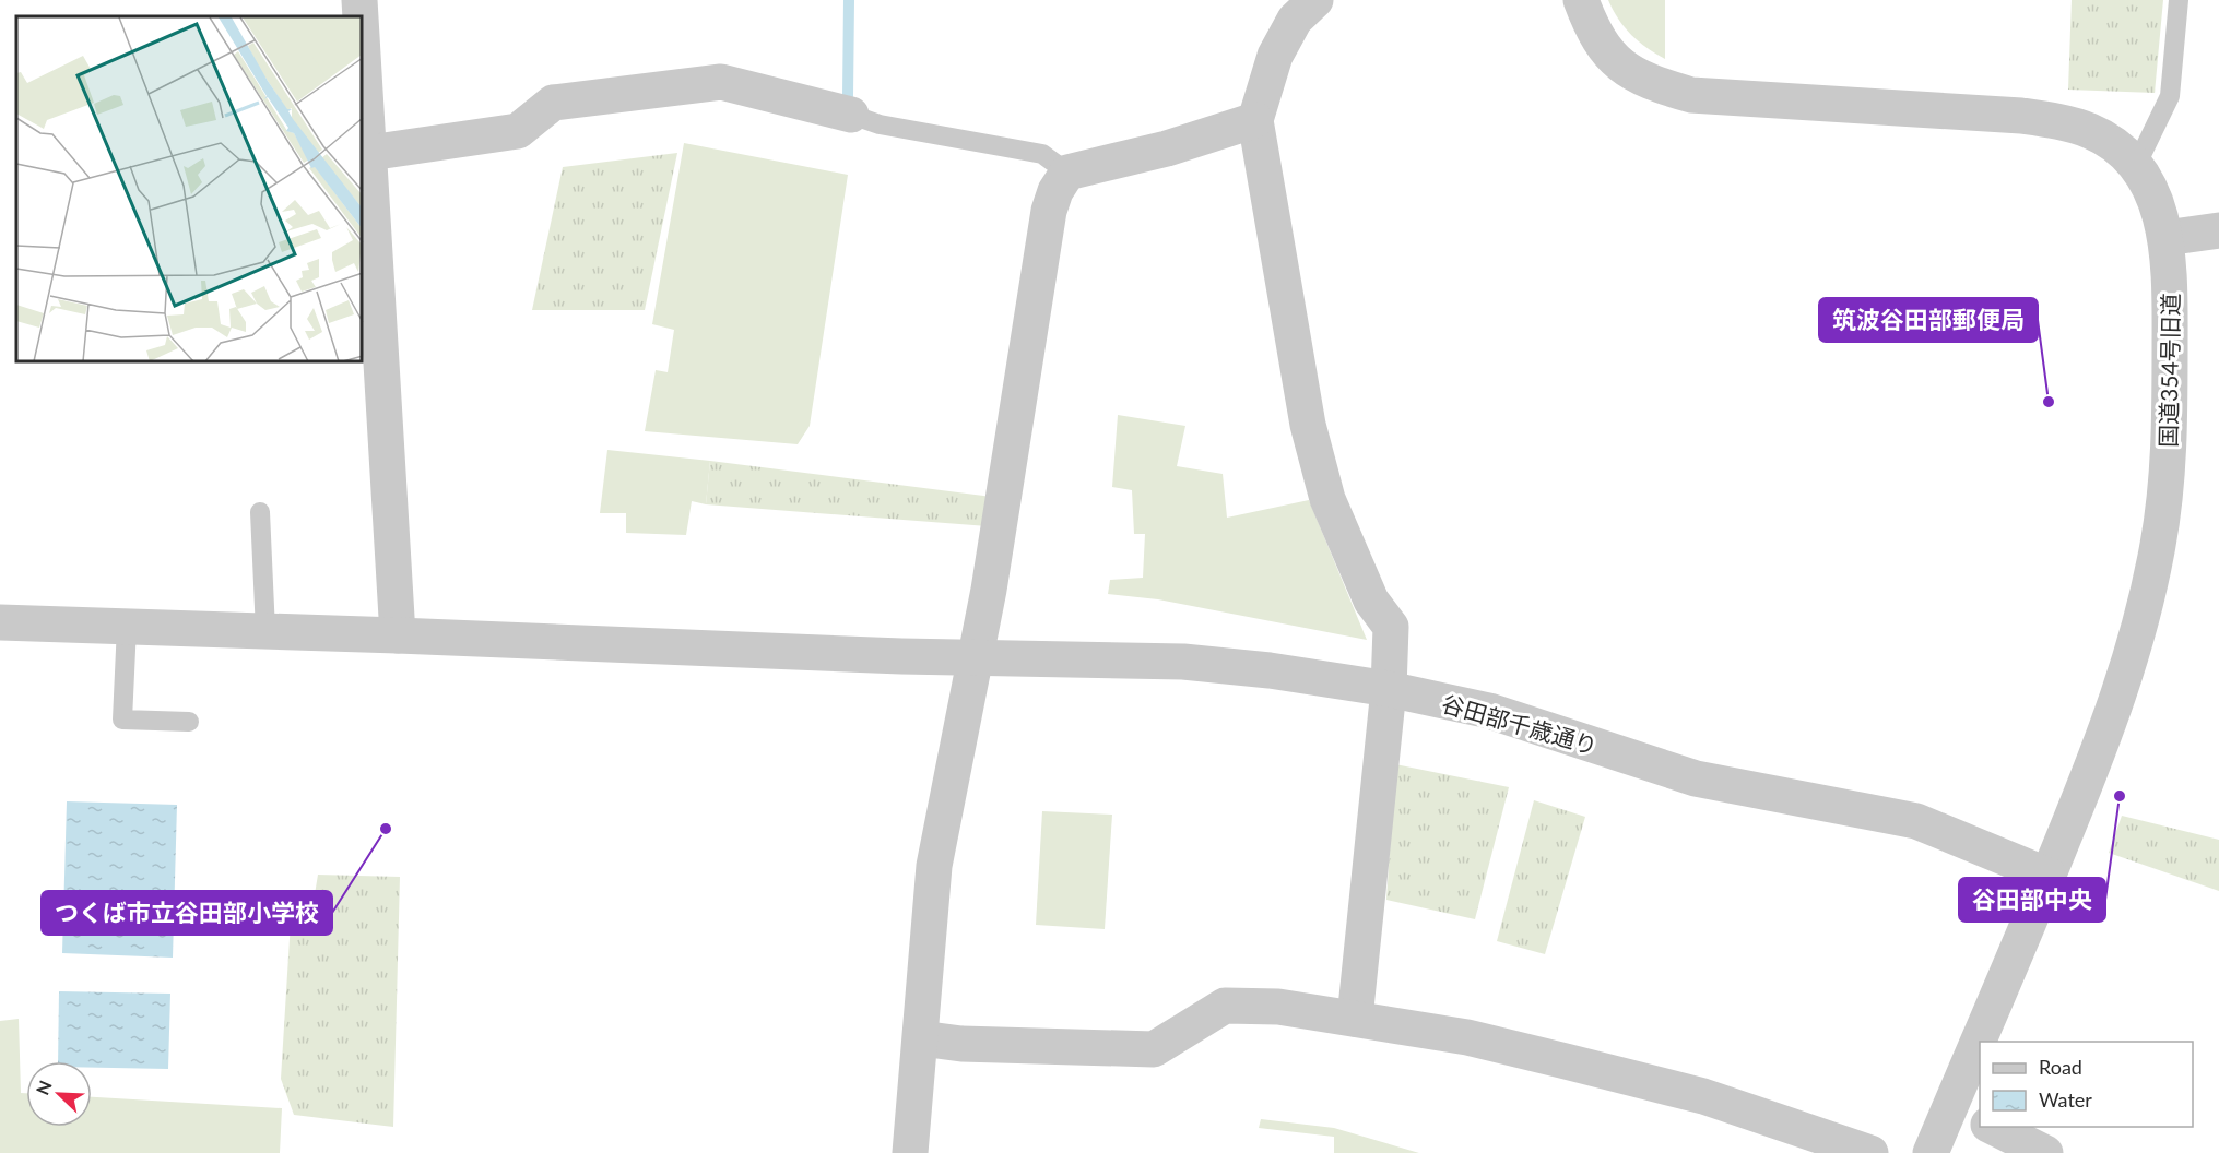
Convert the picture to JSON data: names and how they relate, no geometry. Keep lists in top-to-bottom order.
{
  "streets": {
    "street": ["国道354号旧道", "谷田部千歳通り"]
  },
  "crossings": [
    ["国道354号旧道", "谷田部千歳通り"]
  ],
  "places": ["筑波谷田部郵便局", "谷田部中央", "つくば市立谷田部小学校"],
  "legend": ["Road", "Water"],
  "north": "top left"
}
